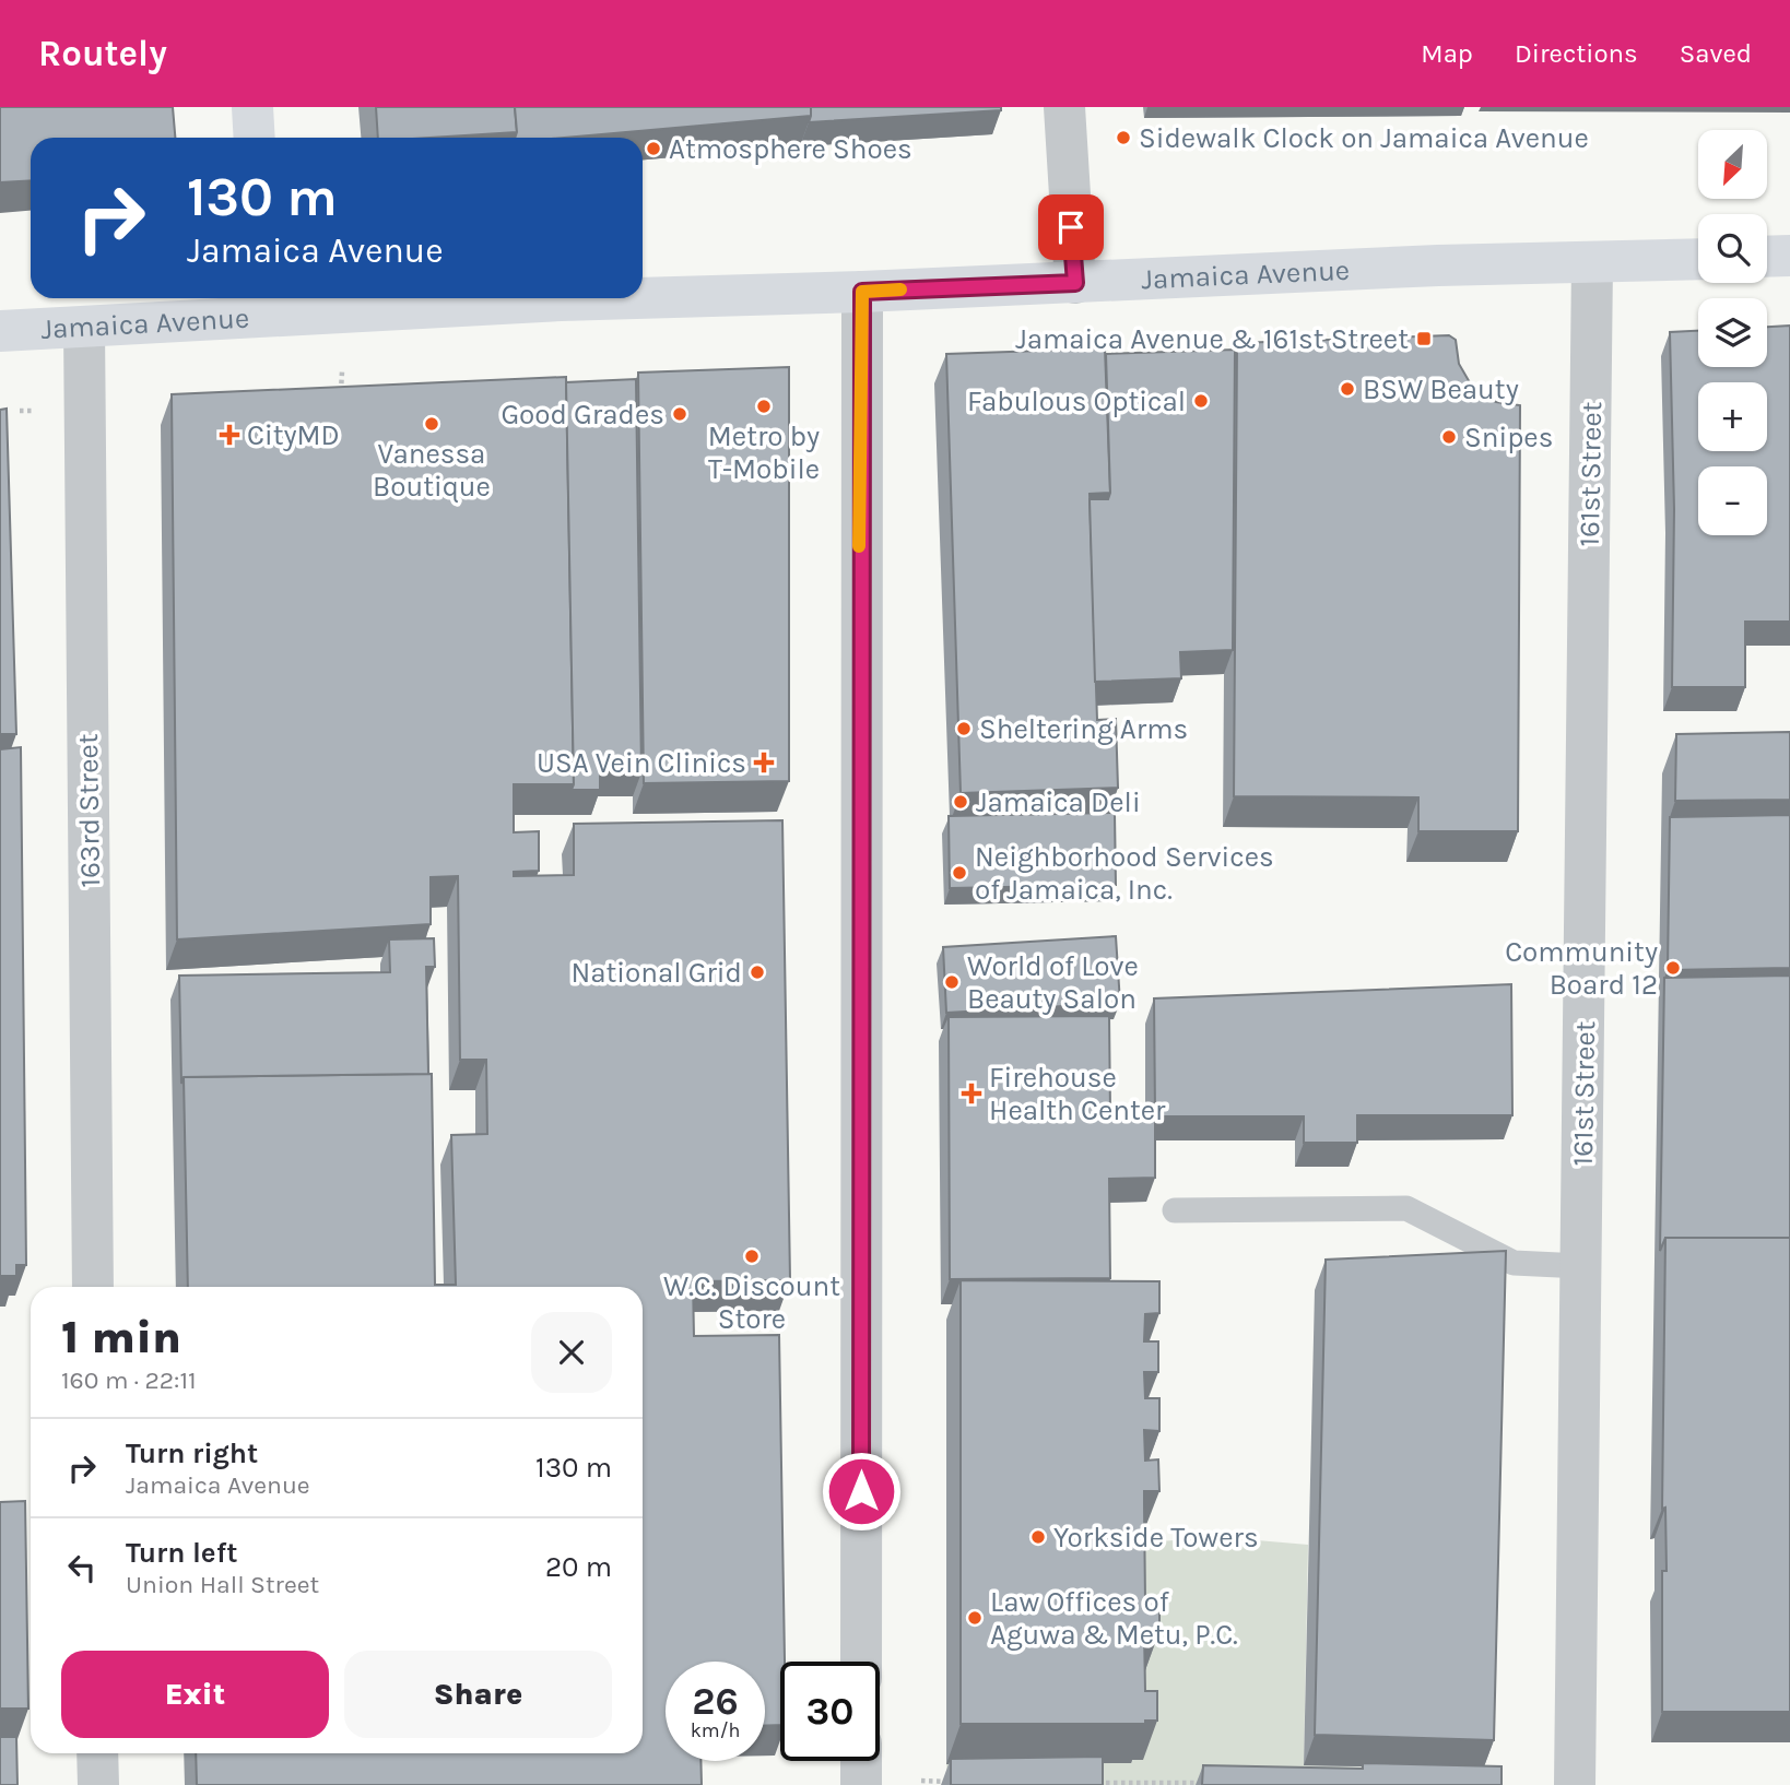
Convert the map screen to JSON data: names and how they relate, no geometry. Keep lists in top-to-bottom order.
{
  "streets": {
    "main road": ["Jamaica Avenue"],
    "street": ["161st Street", "163rd Street"]
  },
  "crossings": [
    ["Jamaica Avenue", "161st Street"],
    ["Jamaica Avenue", "163rd Street"]
  ],
  "places": {
    "other": [
      "Sidewalk Clock on Jamaica Avenue",
      "Atmosphere Shoes",
      "BSW Beauty",
      "Fabulous Optical",
      "Metro by T-Mobile",
      "Good Grades",
      "Vanessa Boutique",
      "Snipes",
      "Sheltering Arms",
      "Jamaica Deli",
      "Neighborhood Services of Jamaica, Inc.",
      "Community Board 12",
      "National Grid",
      "World of Love Beauty Salon",
      "W.C. Discount Store",
      "Yorkside Towers",
      "Law Offices of Aguwa & Metu, P.C."
    ],
    "transit": ["Jamaica Avenue & 161st Street"],
    "health": ["CityMD", "USA Vein Clinics", "Firehouse Health Center"]
  },
  "north": "bottom left",
  "page": {
    "header": "Routely",
    "nav": ["Map", "Directions", "Saved"],
    "map_buttons": ["+", "−"],
    "turn": ["130 m", "Jamaica Avenue"],
    "heading": ["1 min", "160 m · 22:11"],
    "list": [
      {
        "name": "Turn right",
        "note": "Jamaica Avenue",
        "value": "130 m"
      },
      {
        "name": "Turn left",
        "note": "Union Hall Street",
        "value": "20 m"
      }
    ],
    "buttons": ["Exit", "Share"],
    "speed": "26 km/h",
    "limit": "30"
  }
}
